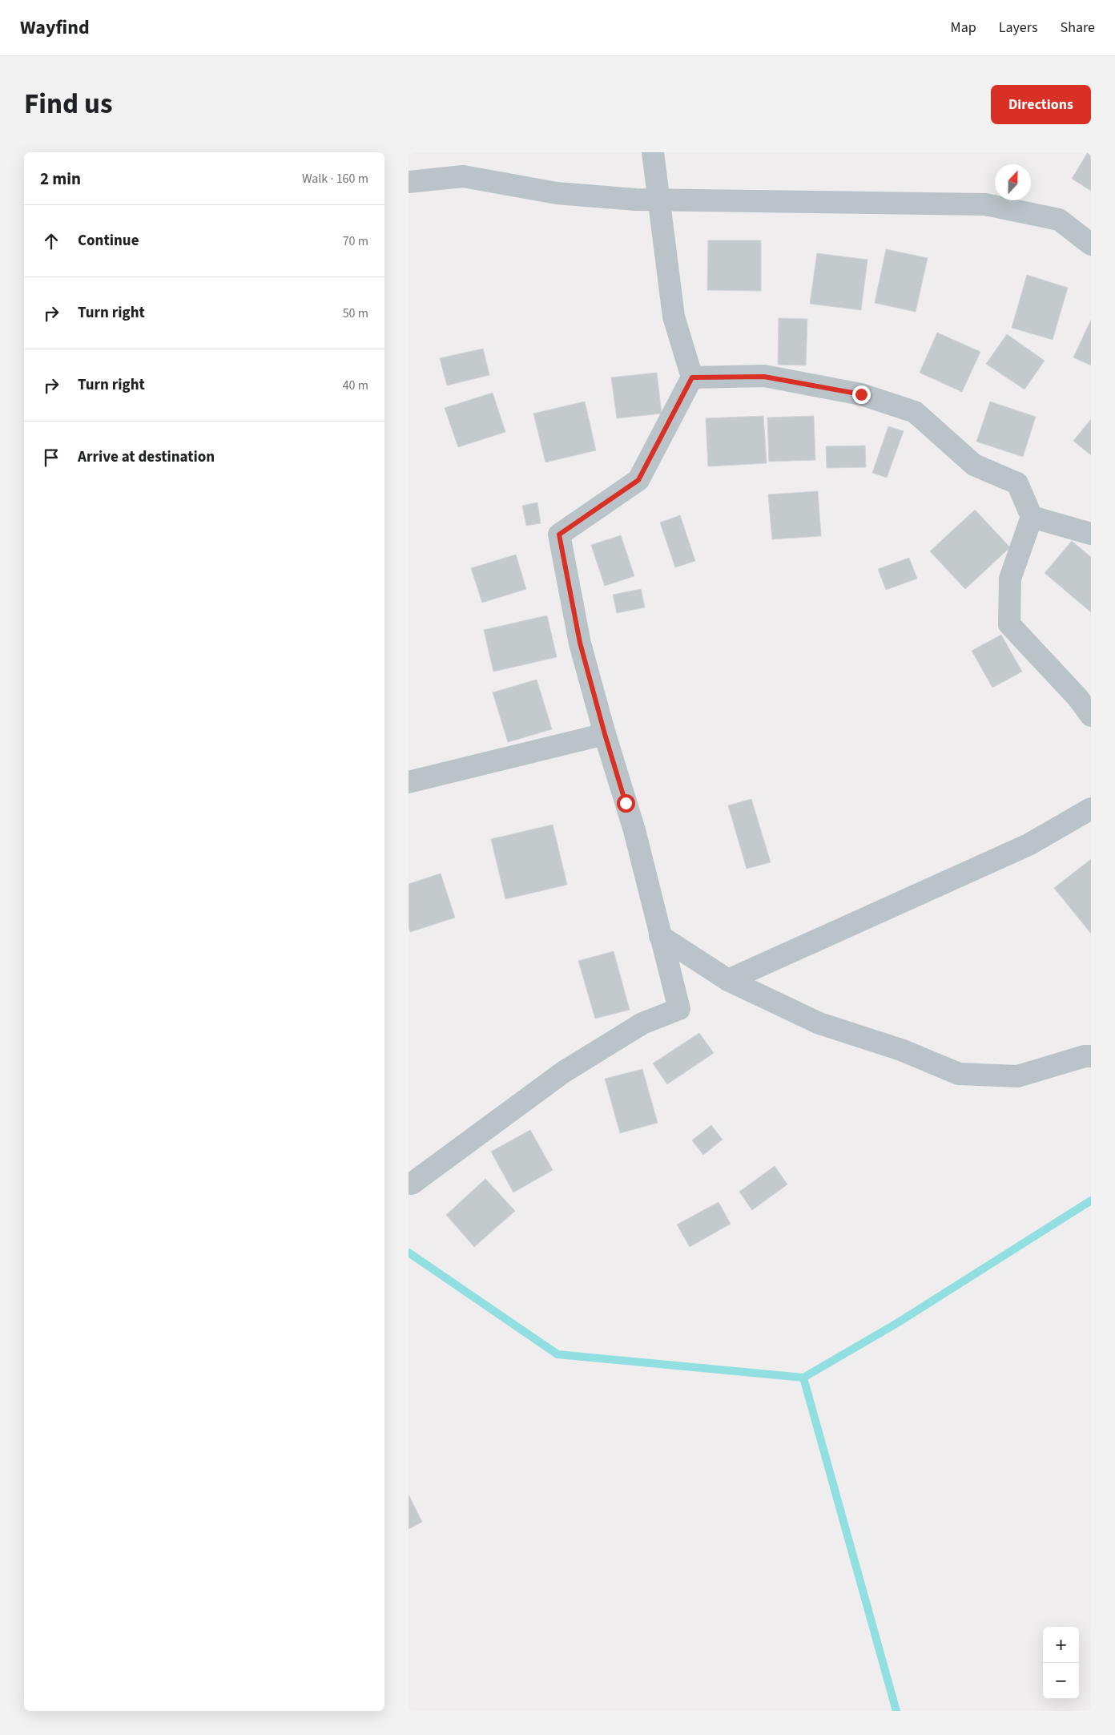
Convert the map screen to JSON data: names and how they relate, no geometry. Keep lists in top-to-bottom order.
{
  "north": "top",
  "page": {
    "header": "Wayfind",
    "nav": ["Map", "Layers", "Share"],
    "title": "Find us",
    "buttons": "Directions",
    "heading": ["2 min", "Walk · 160 m"],
    "list": [
      ["Continue", "70 m"],
      ["Turn right", "50 m"],
      ["Turn right", "40 m"],
      "Arrive at destination"
    ],
    "map_buttons": ["+", "−"]
  }
}
